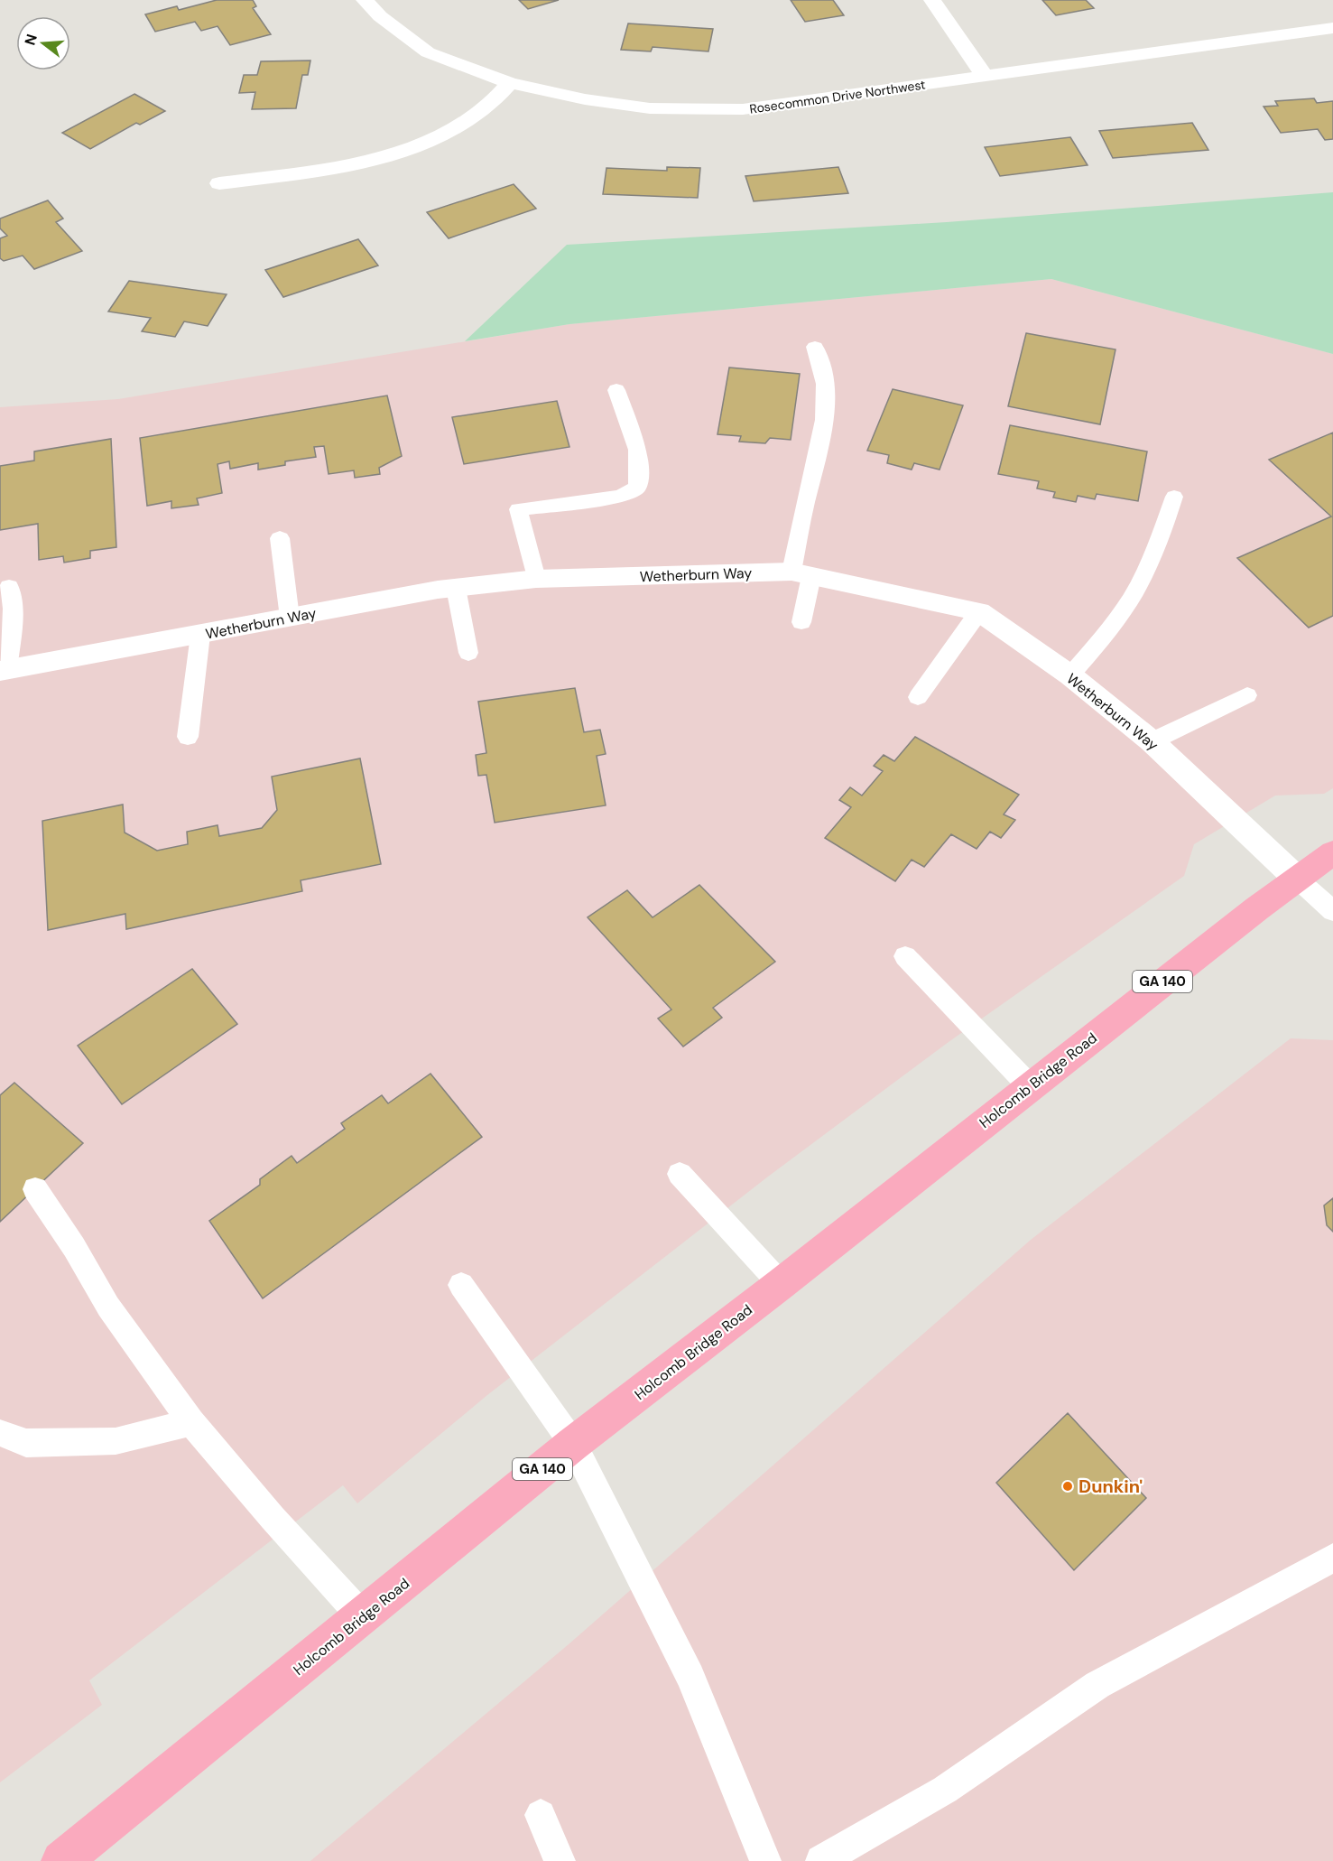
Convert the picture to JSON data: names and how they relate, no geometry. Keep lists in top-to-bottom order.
{
  "streets": {
    "main road": ["GA 140", "Holcomb Bridge Road"],
    "street": ["Rosecommon Drive Northwest", "Wetherburn Way"]
  },
  "crossings": [
    ["Wetherburn Way", "Holcomb Bridge Road"]
  ],
  "places": ["Dunkin'"],
  "north": "left"
}
